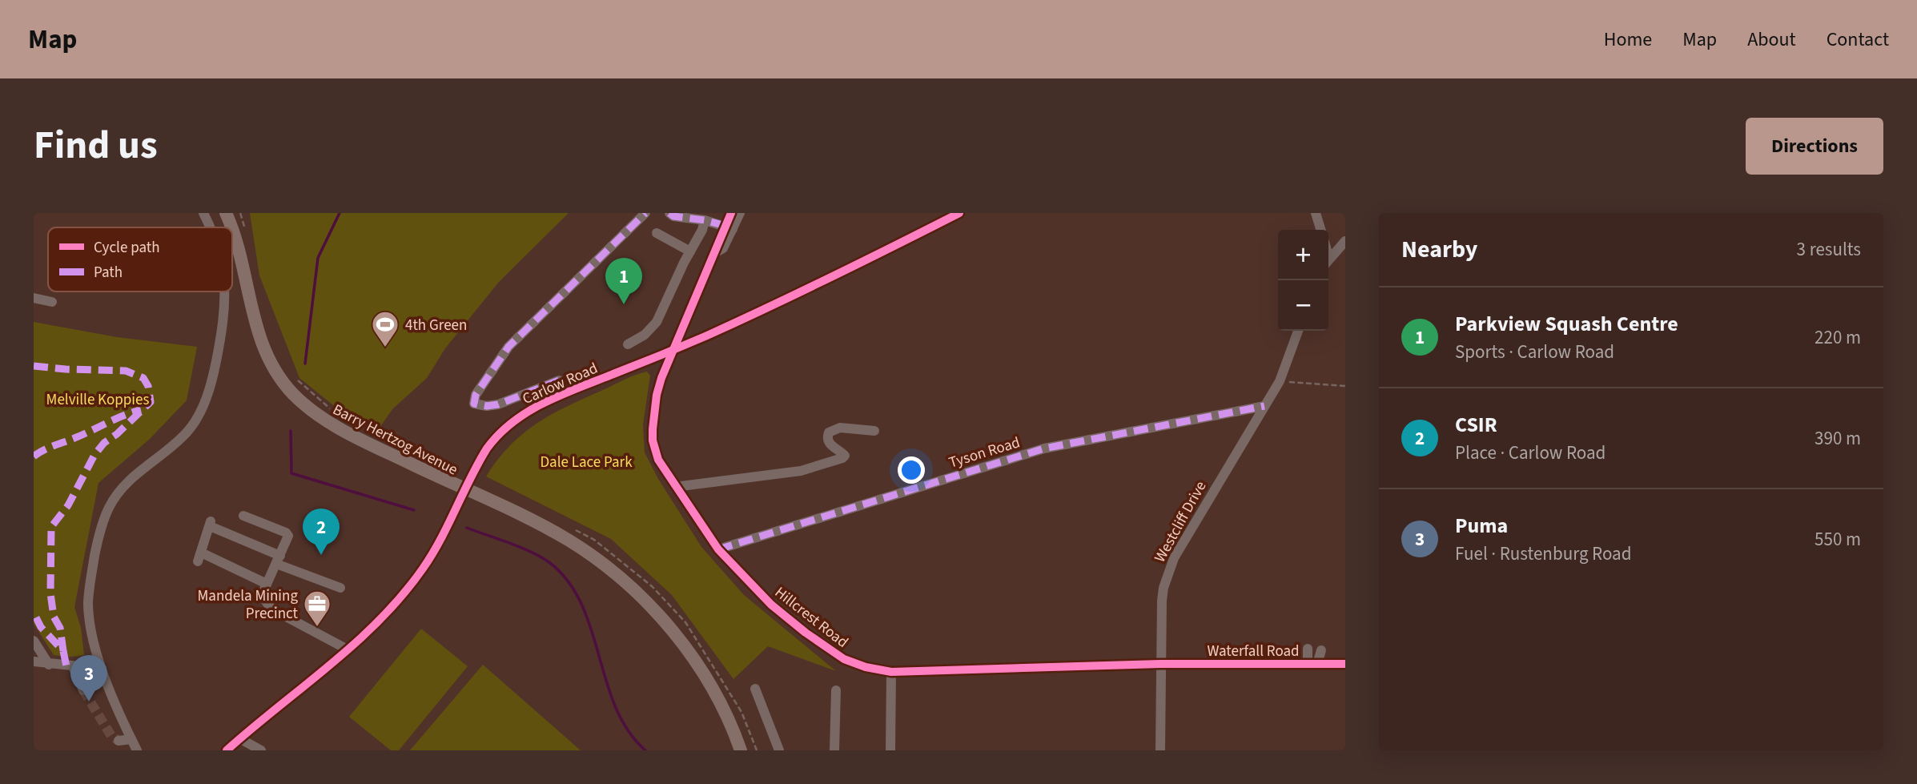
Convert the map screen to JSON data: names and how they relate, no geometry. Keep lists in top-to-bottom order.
{
  "streets": {
    "main road": ["Barry Hertzog Avenue"],
    "street": [
      "Carlow Road",
      "Tyson Road",
      "Westcliff Drive",
      "Hillcrest Road",
      "Waterfall Road"
    ]
  },
  "crossings": [
    ["Carlow Road", "Hillcrest Road"],
    ["Tyson Road", "Westcliff Drive"],
    ["Tyson Road", "Hillcrest Road"],
    ["Westcliff Drive", "Hillcrest Road"],
    ["Westcliff Drive", "Waterfall Road"],
    ["Hillcrest Road", "Waterfall Road"]
  ],
  "parks": ["Melville Koppies", "Dale Lace Park"],
  "places": {
    "sports": ["4th Green"],
    "office": ["Mandela Mining Precinct"]
  },
  "legend": ["Cycle path", "Path"],
  "page": {
    "header": "Map",
    "nav": [
      "Home",
      "Map",
      "About",
      "Contact"
    ],
    "title": "Find us",
    "buttons": "Directions",
    "heading": ["Nearby", "3 results"],
    "map_buttons": ["+", "−"],
    "pins": ["1", "2", "3"],
    "list": [
      {
        "mark": "1",
        "name": "Parkview Squash Centre",
        "note": "Sports · Carlow Road",
        "value": "220 m"
      },
      {
        "mark": "2",
        "name": "CSIR",
        "note": "Place · Carlow Road",
        "value": "390 m"
      },
      {
        "mark": "3",
        "name": "Puma",
        "note": "Fuel · Rustenburg Road",
        "value": "550 m"
      }
    ]
  }
}
